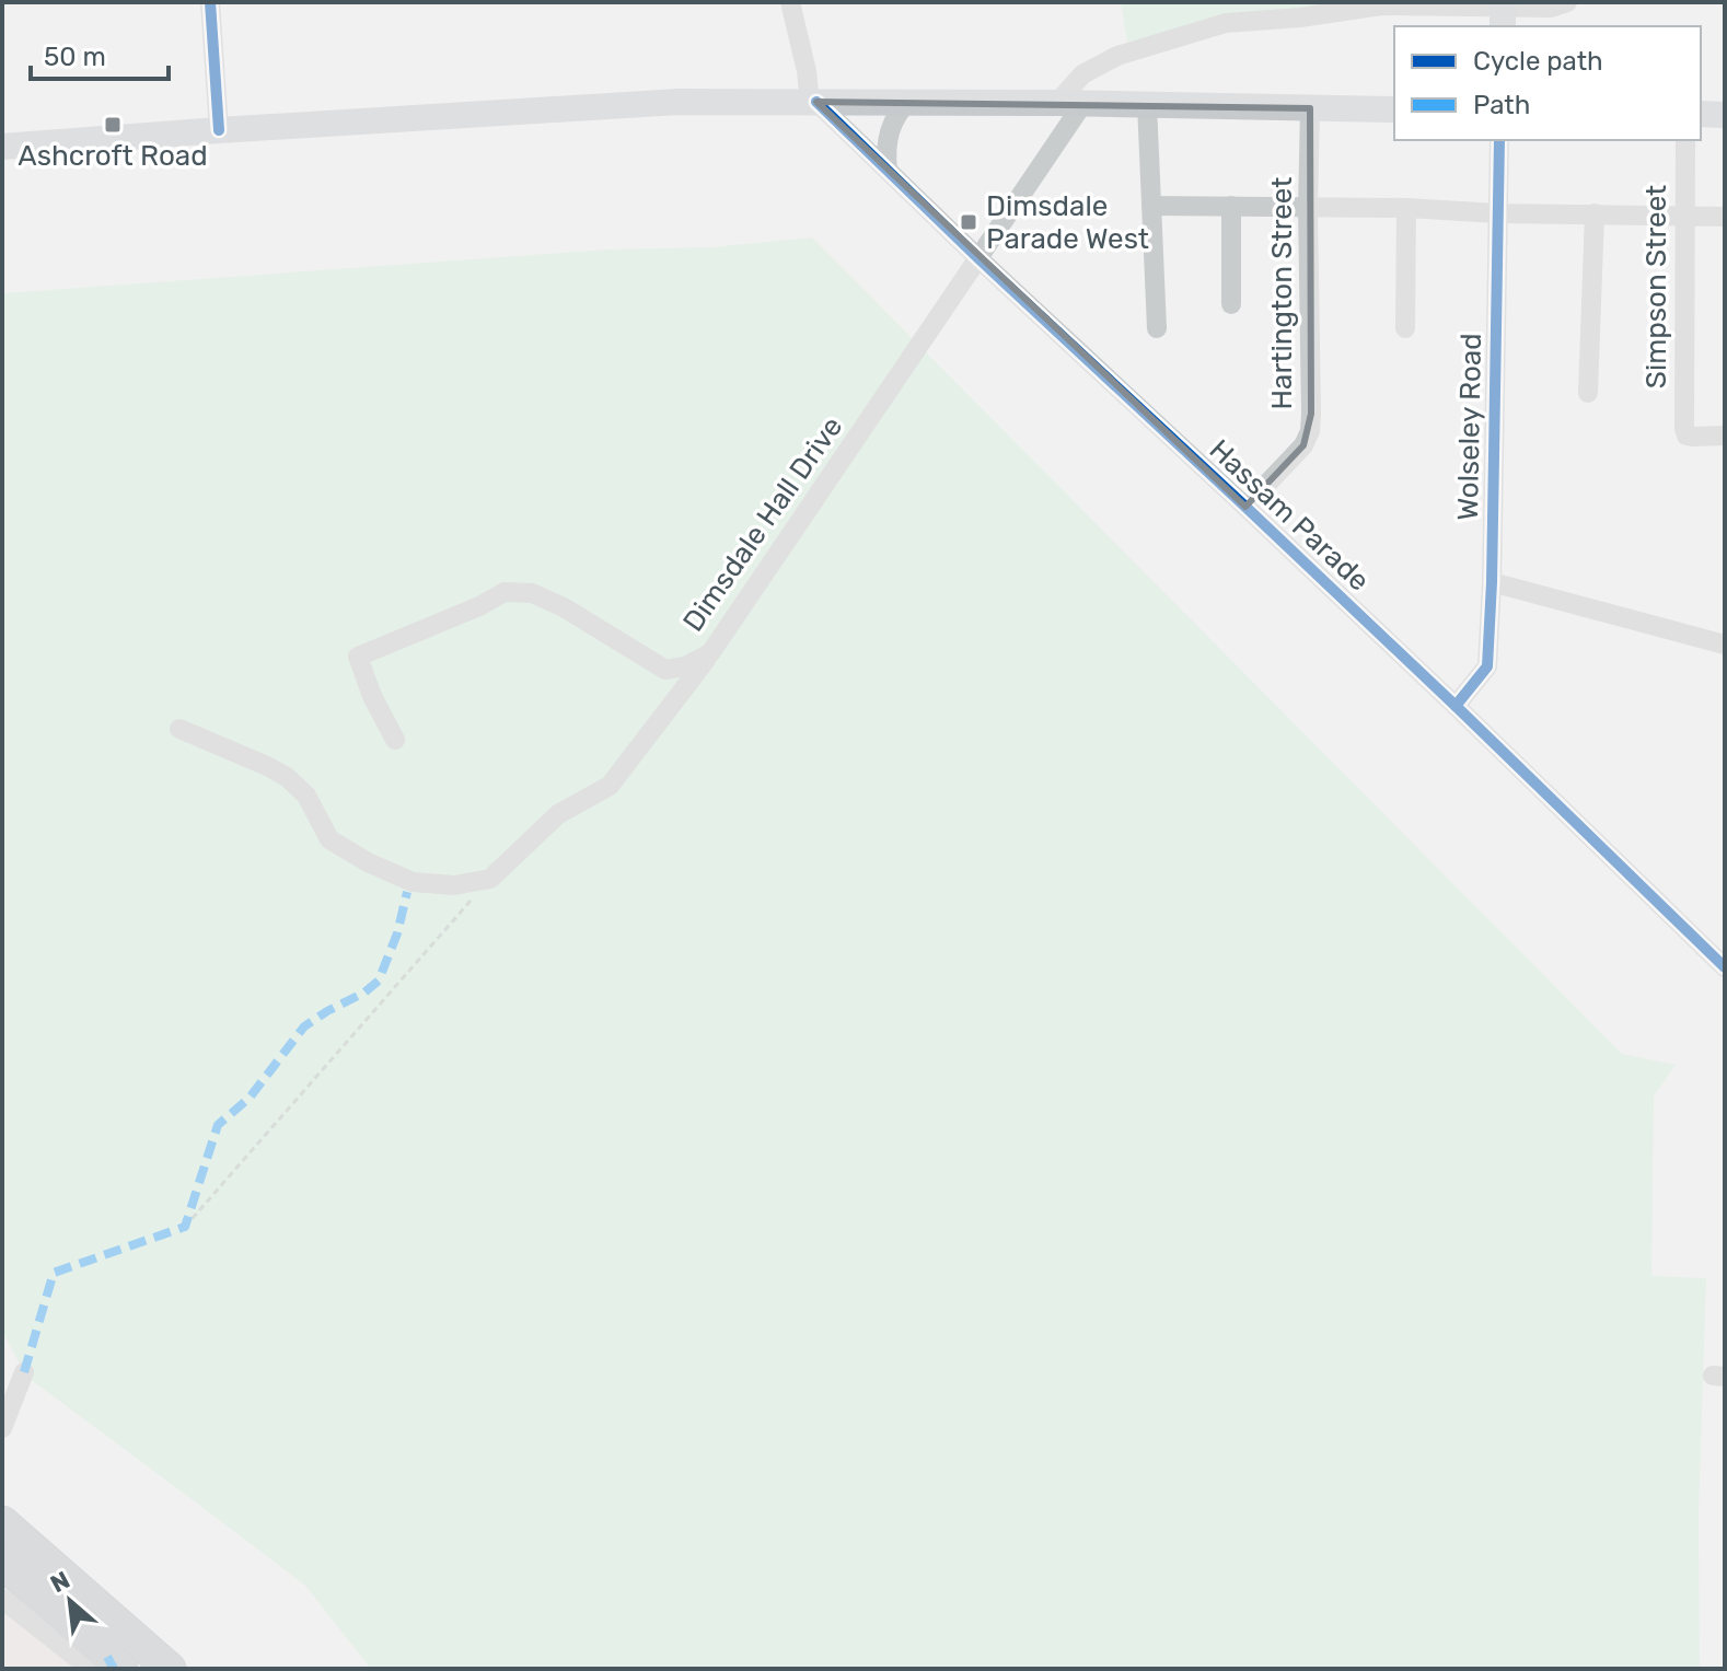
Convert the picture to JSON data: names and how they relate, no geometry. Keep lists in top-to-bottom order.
{
  "streets": {
    "street": [
      "Simpson Street",
      "Hartington Street",
      "Wolseley Road",
      "Hassam Parade",
      "Dimsdale Hall Drive"
    ]
  },
  "crossings": [
    ["Hartington Street", "Hassam Parade"],
    ["Wolseley Road", "Hassam Parade"],
    ["Hassam Parade", "Dimsdale Hall Drive"]
  ],
  "places": {
    "transit": ["Ashcroft Road", "Dimsdale Parade West"]
  },
  "legend": ["Cycle path", "Path"],
  "scale_bar": "50 m",
  "north": "top left"
}
